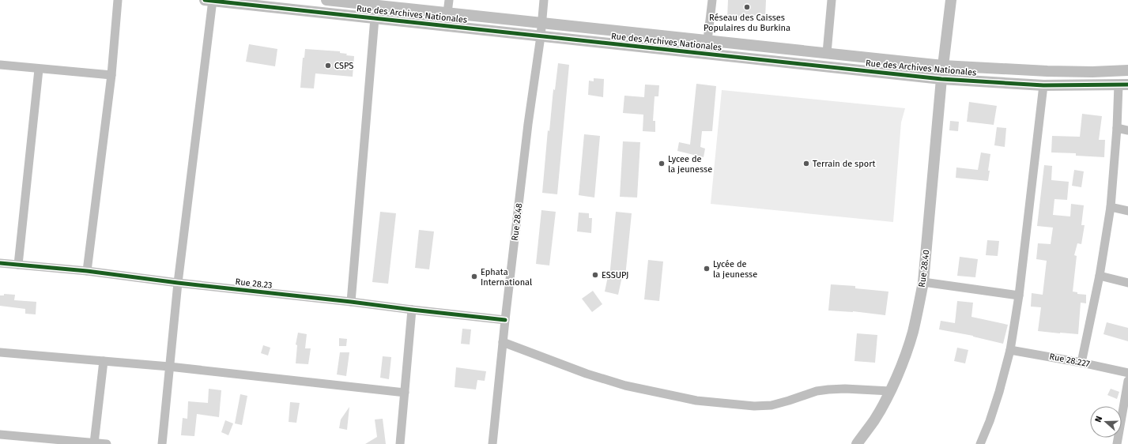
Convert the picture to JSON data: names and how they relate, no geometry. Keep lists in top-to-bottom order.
{
  "streets": {
    "street": [
      "Rue des Archives Nationales",
      "Rue 28.48",
      "Rue 28.40",
      "Rue 28.23",
      "Rue 28.227"
    ]
  },
  "crossings": [
    ["Rue des Archives Nationales", "Rue 28.48"],
    ["Rue des Archives Nationales", "Rue 28.40"],
    ["Rue 28.48", "Rue 28.23"]
  ],
  "places": [
    "Réseau des Caisses Populaires du Burkina",
    "CSPS",
    "Lycee de la jeunesse",
    "Terrain de sport",
    "Lycée de la jeunesse",
    "ESSUPJ",
    "Ephata International"
  ],
  "north": "left"
}
